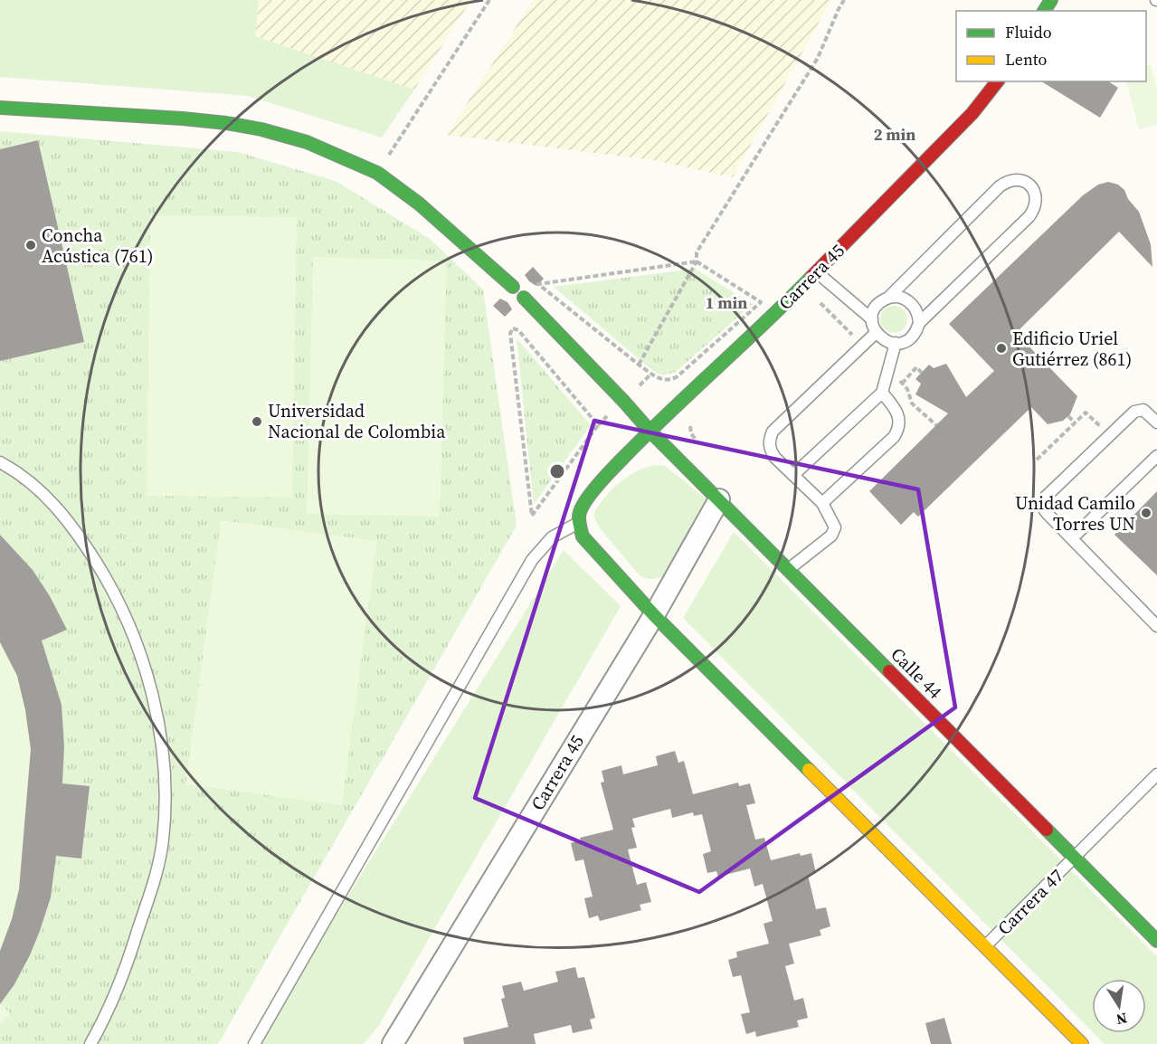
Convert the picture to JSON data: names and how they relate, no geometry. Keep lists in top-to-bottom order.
{
  "streets": {
    "street": ["Carrera 45", "Calle 44"],
    "lane": ["Carrera 47"]
  },
  "crossings": [
    ["Carrera 45", "Calle 44"],
    ["Calle 44", "Carrera 47"]
  ],
  "places": [
    "Concha Acústica (761)",
    "Edificio Uriel Gutiérrez (861)",
    "Universidad Nacional de Colombia",
    "Unidad Camilo Torres UN"
  ],
  "legend": ["Fluido", "Lento"],
  "north": "bottom",
  "rings": ["2 min", "1 min"]
}
